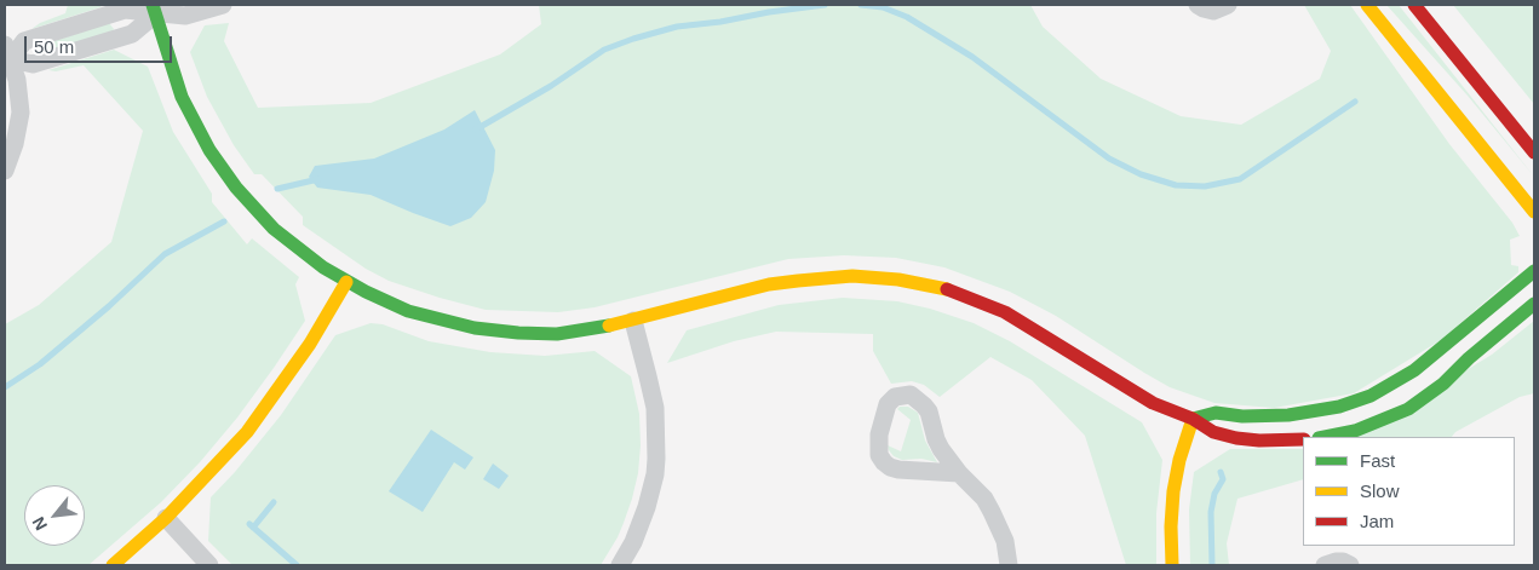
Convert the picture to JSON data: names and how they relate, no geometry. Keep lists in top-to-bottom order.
{
  "legend": ["Fast", "Slow", "Jam"],
  "scale_bar": "50 m",
  "north": "bottom left"
}
